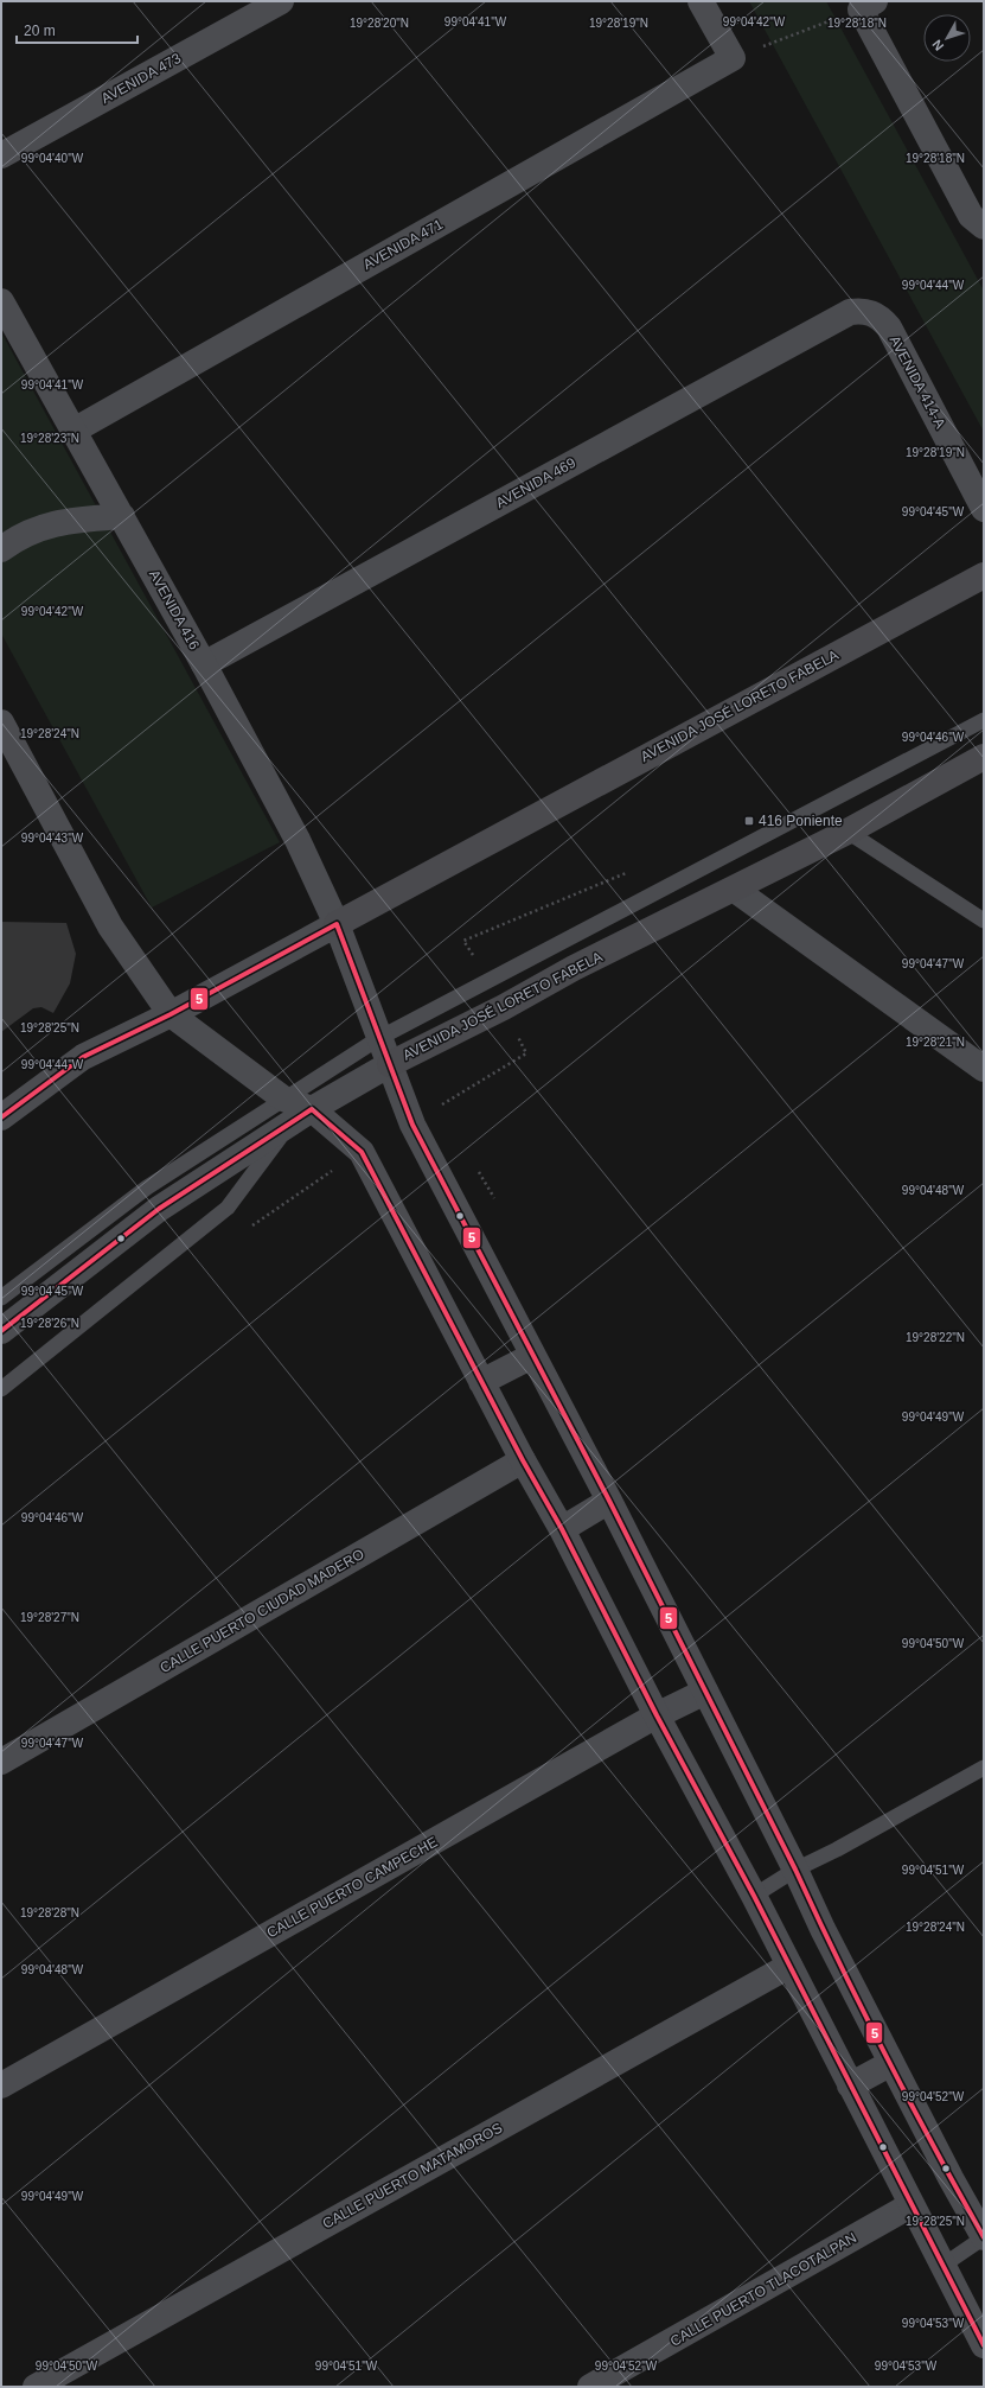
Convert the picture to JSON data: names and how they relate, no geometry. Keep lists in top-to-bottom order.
{
  "streets": {
    "main road": ["AVENIDA JOSÉ LORETO FABELA"],
    "street": [
      "AVENIDA 473",
      "AVENIDA 471",
      "AVENIDA 414-A",
      "AVENIDA 469",
      "AVENIDA 416",
      "CALLE PUERTO CIUDAD MADERO",
      "CALLE PUERTO CAMPECHE",
      "CALLE PUERTO MATAMOROS",
      "CALLE PUERTO TLACOTALPAN"
    ]
  },
  "crossings": [
    ["AVENIDA 471", "AVENIDA 416"],
    ["AVENIDA 414-A", "AVENIDA 469"],
    ["AVENIDA 469", "AVENIDA 416"],
    ["AVENIDA 416", "AVENIDA JOSÉ LORETO FABELA"],
    ["AVENIDA 416", "CALLE PUERTO CAMPECHE"]
  ],
  "places": {
    "transit": ["416 Poniente"]
  },
  "lines": ["transit line 5"],
  "scale_bar": "20 m",
  "north": "bottom left",
  "coordinates": [
    "99°04'41\"W",
    "99°04'42\"W",
    "19°28'20\"N",
    "19°28'19\"N",
    "19°28'18\"N",
    "99°04'40\"W",
    "99°04'44\"W",
    "19°28'23\"N",
    "99°04'45\"W",
    "19°28'24\"N",
    "99°04'46\"W",
    "99°04'43\"W",
    "99°04'47\"W",
    "19°28'25\"N",
    "19°28'21\"N",
    "99°04'48\"W",
    "19°28'26\"N",
    "19°28'22\"N",
    "99°04'49\"W",
    "19°28'27\"N",
    "99°04'50\"W",
    "99°04'51\"W",
    "19°28'28\"N",
    "99°04'52\"W",
    "99°04'53\"W"
  ]
}
